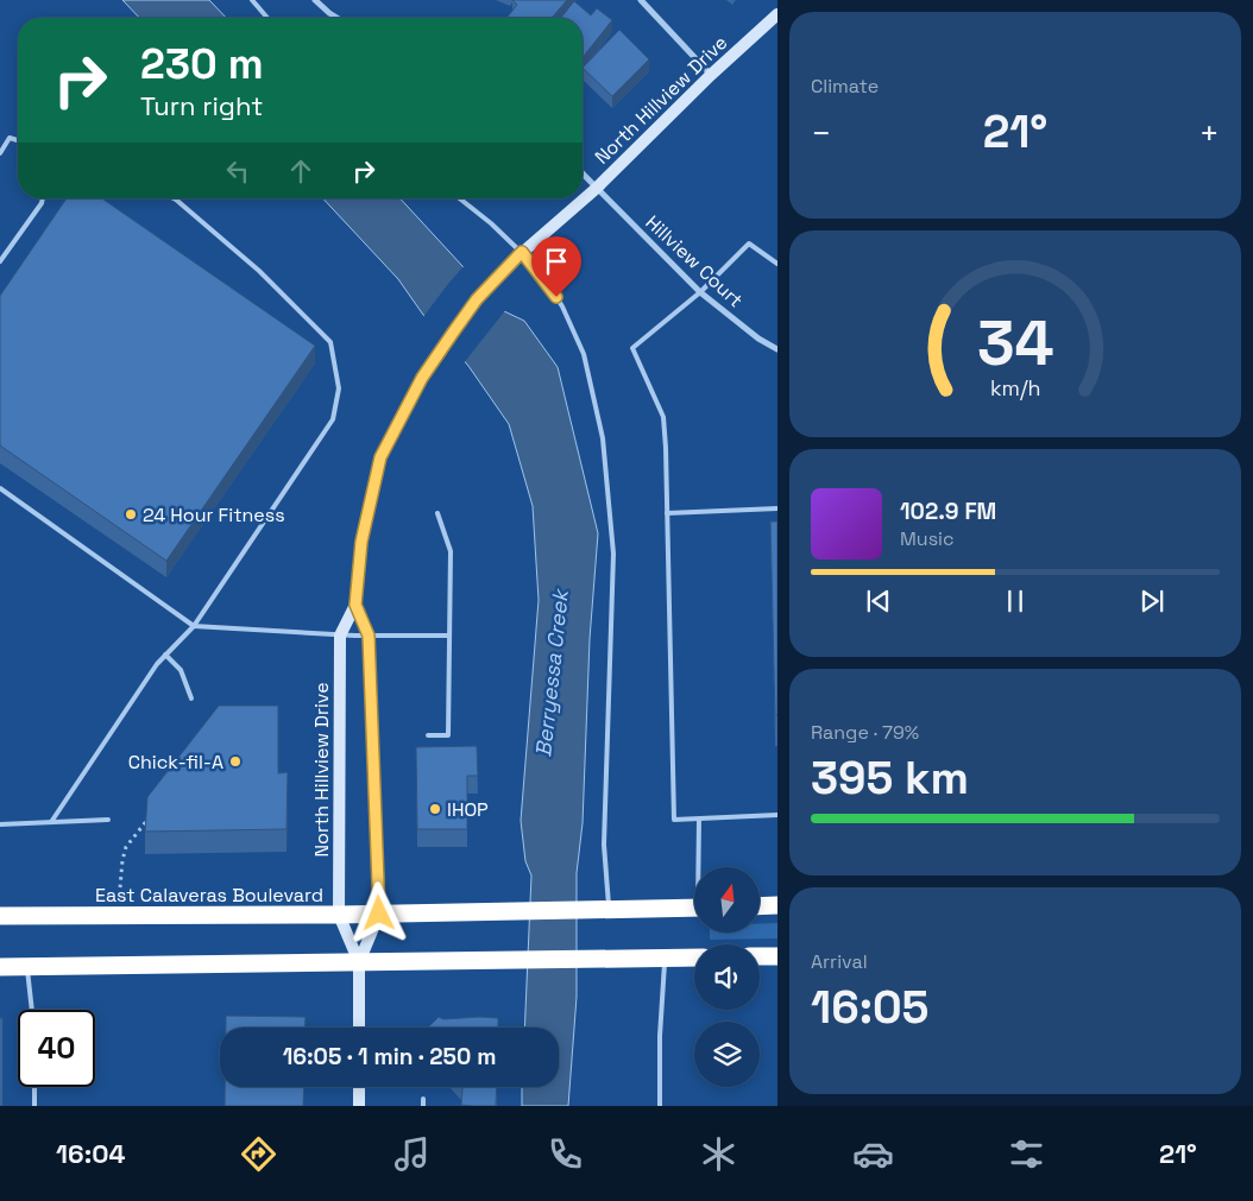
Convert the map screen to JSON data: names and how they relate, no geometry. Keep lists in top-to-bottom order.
{
  "streets": {
    "highway": ["East Calaveras Boulevard"],
    "street": ["North Hillview Drive", "Hillview Court"]
  },
  "crossings": [
    ["North Hillview Drive", "Hillview Court"],
    ["North Hillview Drive", "East Calaveras Boulevard"]
  ],
  "water": ["Berryessa Creek"],
  "places": ["24 Hour Fitness", "Chick-fil-A", "IHOP"],
  "north": "top",
  "page": {
    "tile": [
      "Climate",
      ["Range · 79%", "395 km"],
      ["Arrival", "16:05"]
    ],
    "turn": ["230 m", "Turn right"],
    "heat": ["−", "21°", "+"],
    "song": ["102.9 FM", "Music"],
    "limit": "40",
    "trip": "16:05 · 1 min · 250 m",
    "tabs": ["16:04", "21°"],
    "gauge": ["34", "km/h"]
  }
}
